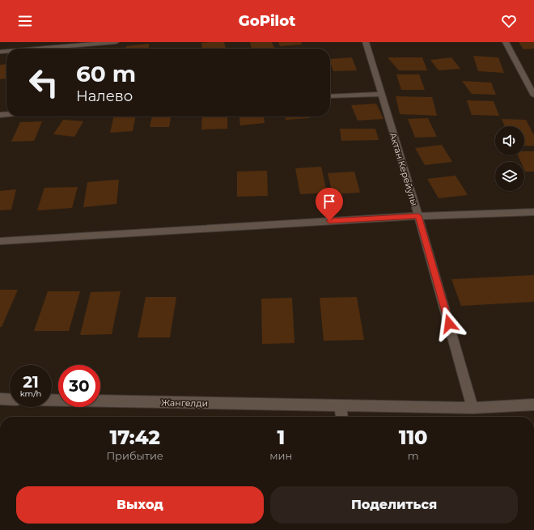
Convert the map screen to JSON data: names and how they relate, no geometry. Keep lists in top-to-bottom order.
{
  "streets": {
    "street": ["Актан Керейулы", "Жангелди"]
  },
  "crossings": [
    ["Актан Керейулы", "Жангелди"]
  ],
  "page": {
    "header": "GoPilot",
    "turn": ["60 m", "Налево"],
    "speed": "21 km/h",
    "limit": "30",
    "eta": [
      "17:42",
      "Прибытие",
      "1",
      "мин",
      "110",
      "m"
    ],
    "buttons": ["Выход", "Поделиться"]
  }
}
